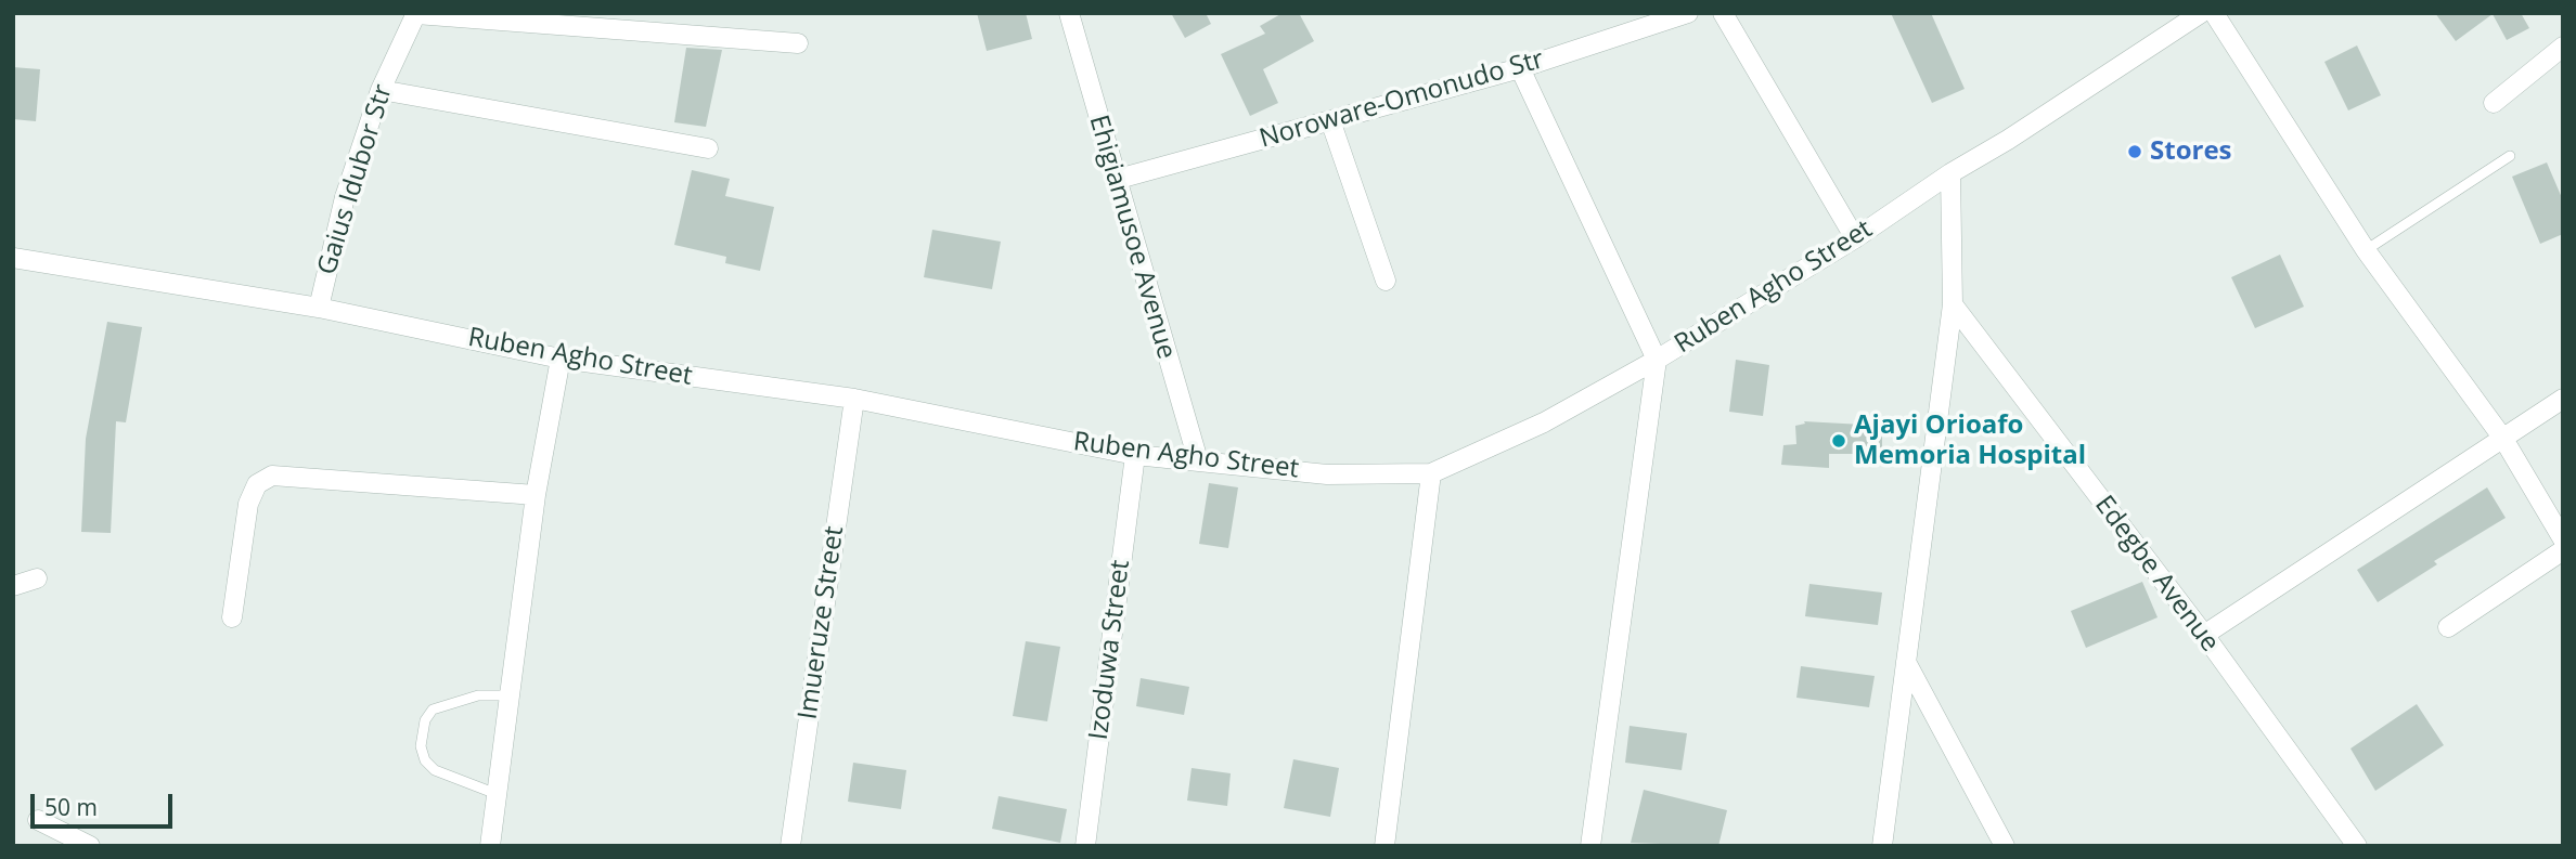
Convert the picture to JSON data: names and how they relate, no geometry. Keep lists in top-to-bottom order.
{
  "streets": {
    "street": [
      "Noroware-Omonudo Str",
      "Gaius Idubor Str",
      "Ehigiamusoe Avenue",
      "Ruben Agho Street",
      "Edegbe Avenue",
      "Imueruze Street",
      "Izoduwa Street"
    ]
  },
  "crossings": [
    ["Noroware-Omonudo Str", "Ehigiamusoe Avenue"],
    ["Gaius Idubor Str", "Ruben Agho Street"],
    ["Ehigiamusoe Avenue", "Ruben Agho Street"],
    ["Ruben Agho Street", "Imueruze Street"],
    ["Ruben Agho Street", "Izoduwa Street"]
  ],
  "places": ["Stores", "Ajayi Orioafo Memoria Hospital"],
  "scale_bar": "50 m"
}
